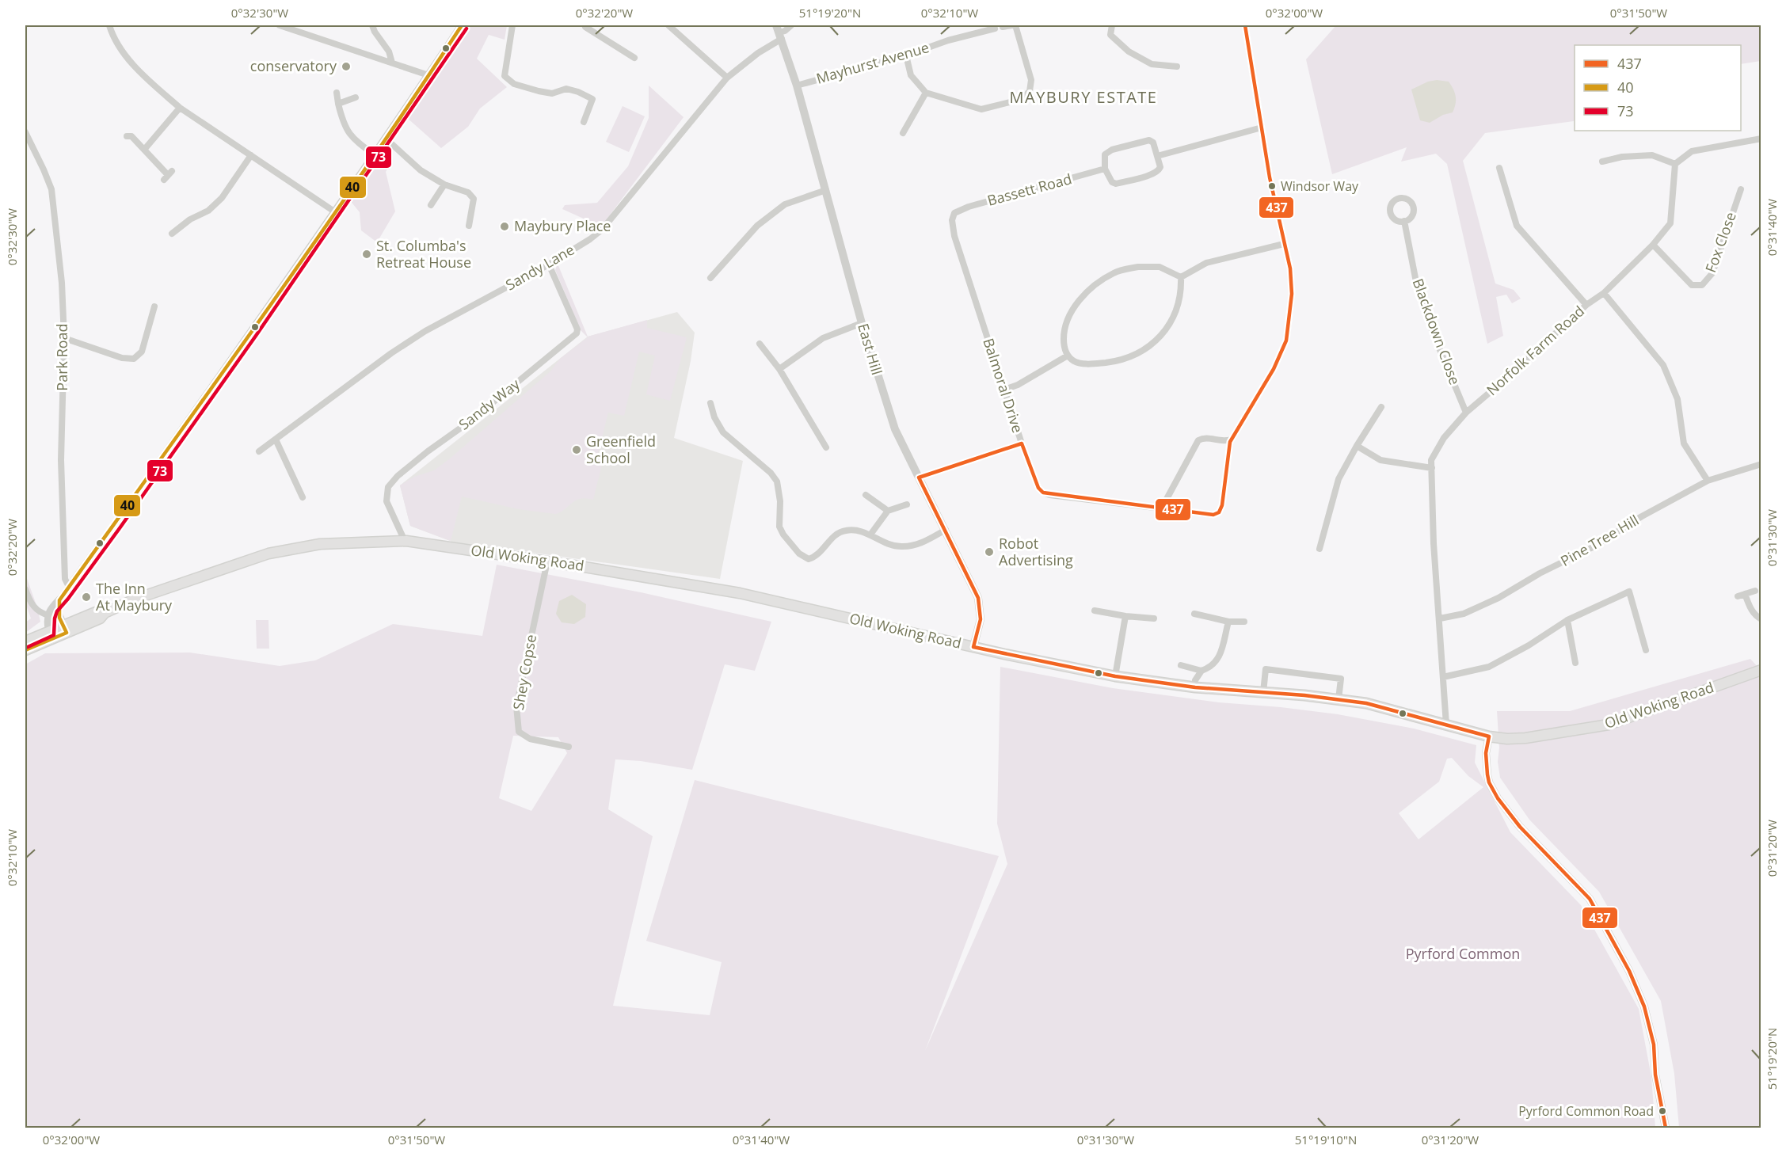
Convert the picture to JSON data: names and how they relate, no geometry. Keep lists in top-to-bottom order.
{
  "streets": {
    "main road": ["Old Woking Road"],
    "street": [
      "Mayhurst Avenue",
      "Bassett Road",
      "Fox Close",
      "Sandy Lane",
      "Blackdown Close",
      "East Hill",
      "Norfolk Farm Road",
      "Park Road",
      "Balmoral Drive",
      "Sandy Way",
      "Pine Tree Hill",
      "Shey Copse"
    ]
  },
  "crossings": [
    ["Mayhurst Avenue", "East Hill"],
    ["Bassett Road", "Balmoral Drive"],
    ["Fox Close", "Norfolk Farm Road"],
    ["Sandy Lane", "East Hill"],
    ["Sandy Lane", "Sandy Way"],
    ["Blackdown Close", "Norfolk Farm Road"],
    ["East Hill", "Old Woking Road"],
    ["Norfolk Farm Road", "Pine Tree Hill"],
    ["Norfolk Farm Road", "Old Woking Road"],
    ["Sandy Way", "Old Woking Road"],
    ["Old Woking Road", "Shey Copse"]
  ],
  "districts": ["MAYBURY ESTATE"],
  "parks": ["Pyrford Common"],
  "places": [
    "conservatory",
    "Windsor Way",
    "Maybury Place",
    "St. Columba's Retreat House",
    "Greenfield School",
    "Robot Advertising",
    "The Inn At Maybury",
    "Pyrford Common Road"
  ],
  "lines": ["transit line 437", "transit line 40", "transit line 73"],
  "legend": ["437", "40", "73"],
  "coordinates": [
    "0°32'30\"W",
    "0°32'20\"W",
    "51°19'20\"N",
    "0°32'10\"W",
    "0°32'00\"W",
    "0°31'50\"W",
    "0°31'40\"W",
    "0°31'30\"W",
    "0°31'20\"W",
    "51°19'10\"N"
  ]
}
